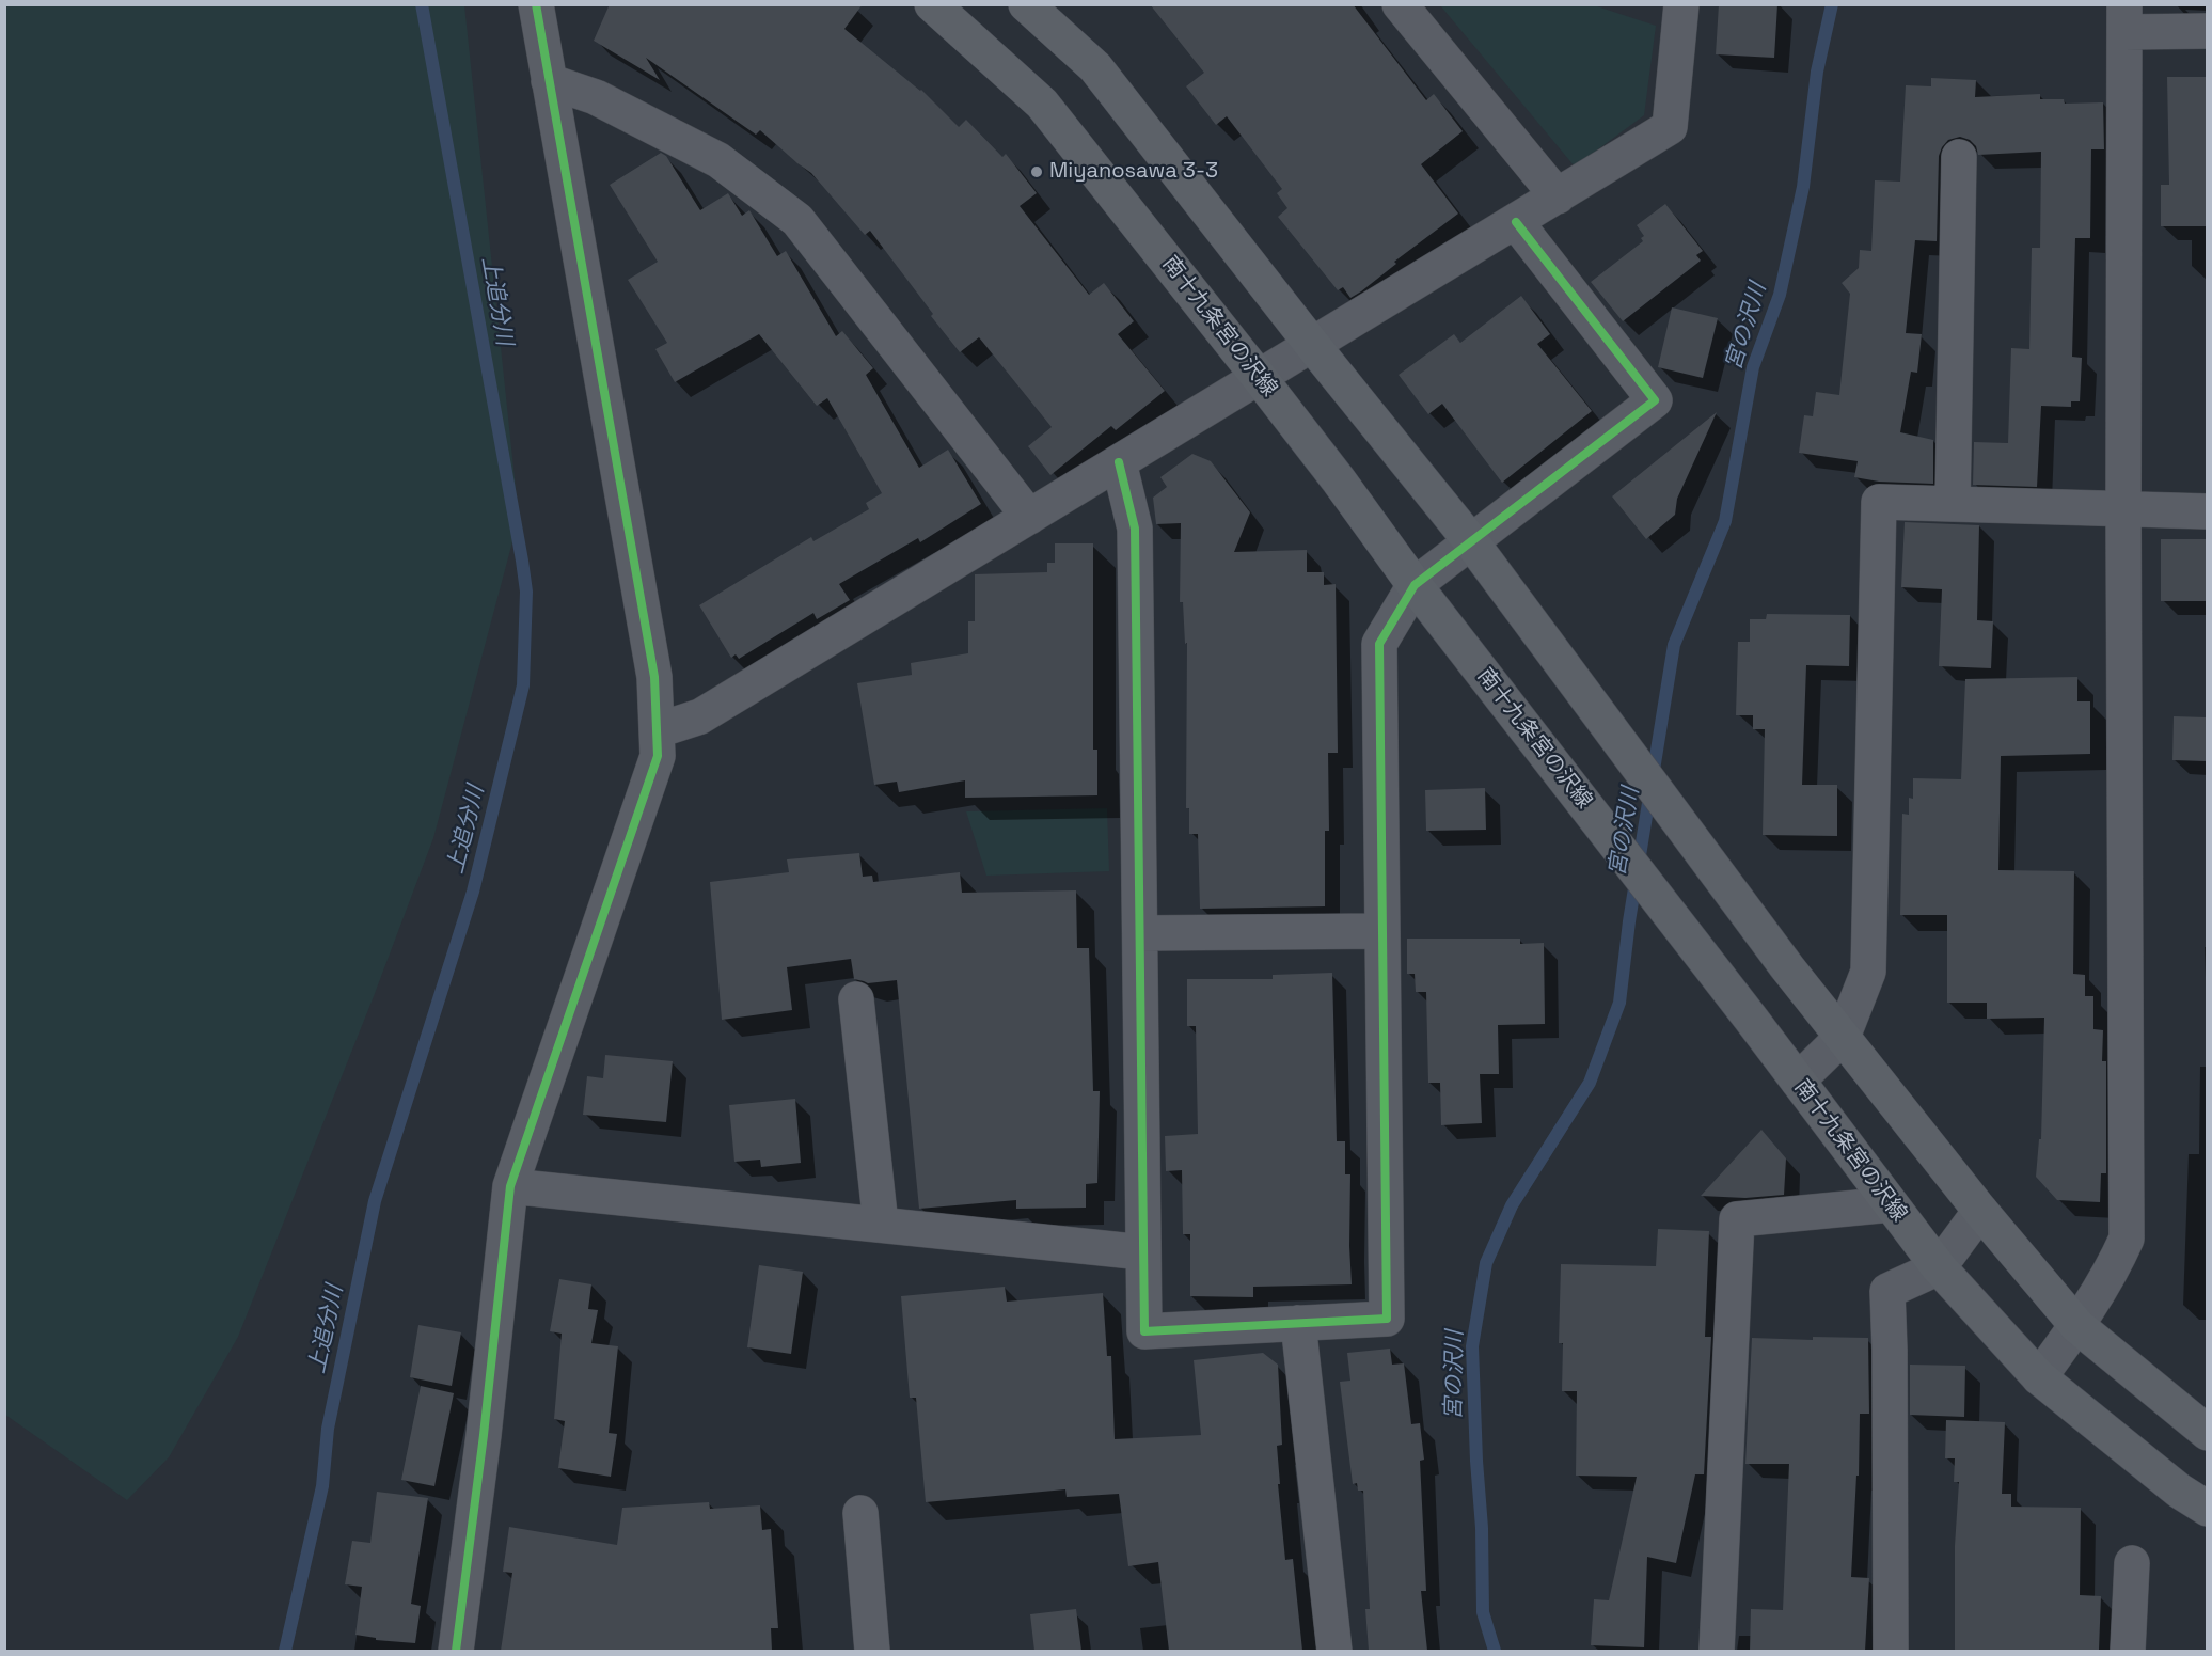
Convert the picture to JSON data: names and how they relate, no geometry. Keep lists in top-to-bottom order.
{
  "streets": {
    "main road": ["南十九条宮の沢線"]
  },
  "water": ["上追分川", "宮の沢川"],
  "places": ["Miyanosawa 3-3"]
}
